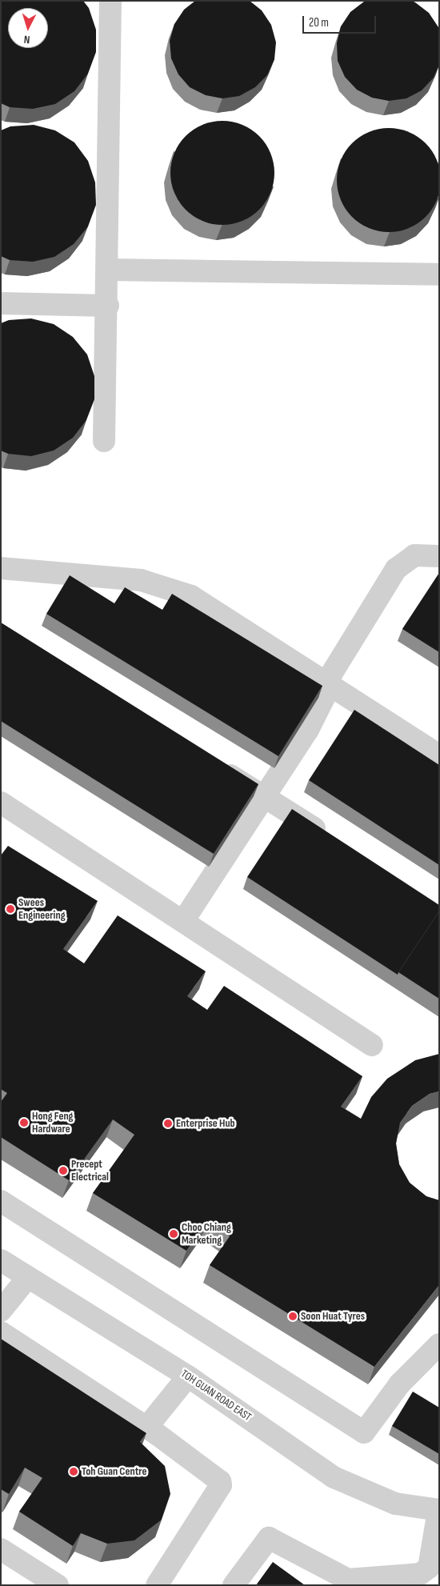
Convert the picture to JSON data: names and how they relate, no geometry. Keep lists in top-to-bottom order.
{
  "streets": {
    "street": ["TOH GUAN ROAD EAST"]
  },
  "places": [
    "Swees Engineering",
    "Hong Feng Hardware",
    "Enterprise Hub",
    "Precept Electrical",
    "Choo Chiang Marketing",
    "Soon Huat Tyres",
    "Toh Guan Centre"
  ],
  "scale_bar": "20 m",
  "north": "bottom"
}
